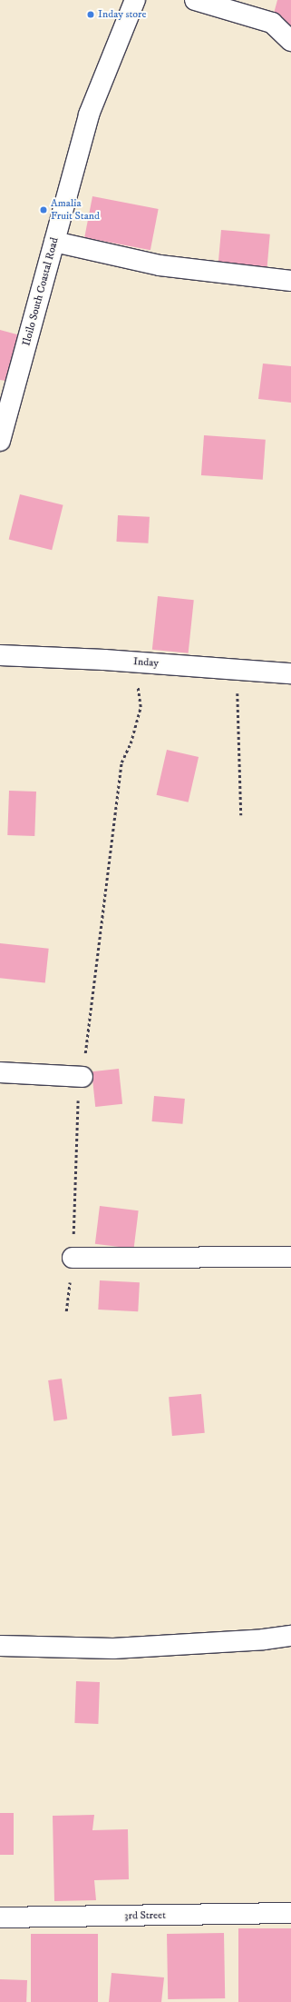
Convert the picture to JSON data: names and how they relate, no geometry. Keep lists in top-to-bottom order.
{
  "streets": {
    "street": ["Iloilo South Coastal Road", "Inday", "3rd Street"]
  },
  "places": ["Inday store", "Amalia Fruit Stand"]
}
